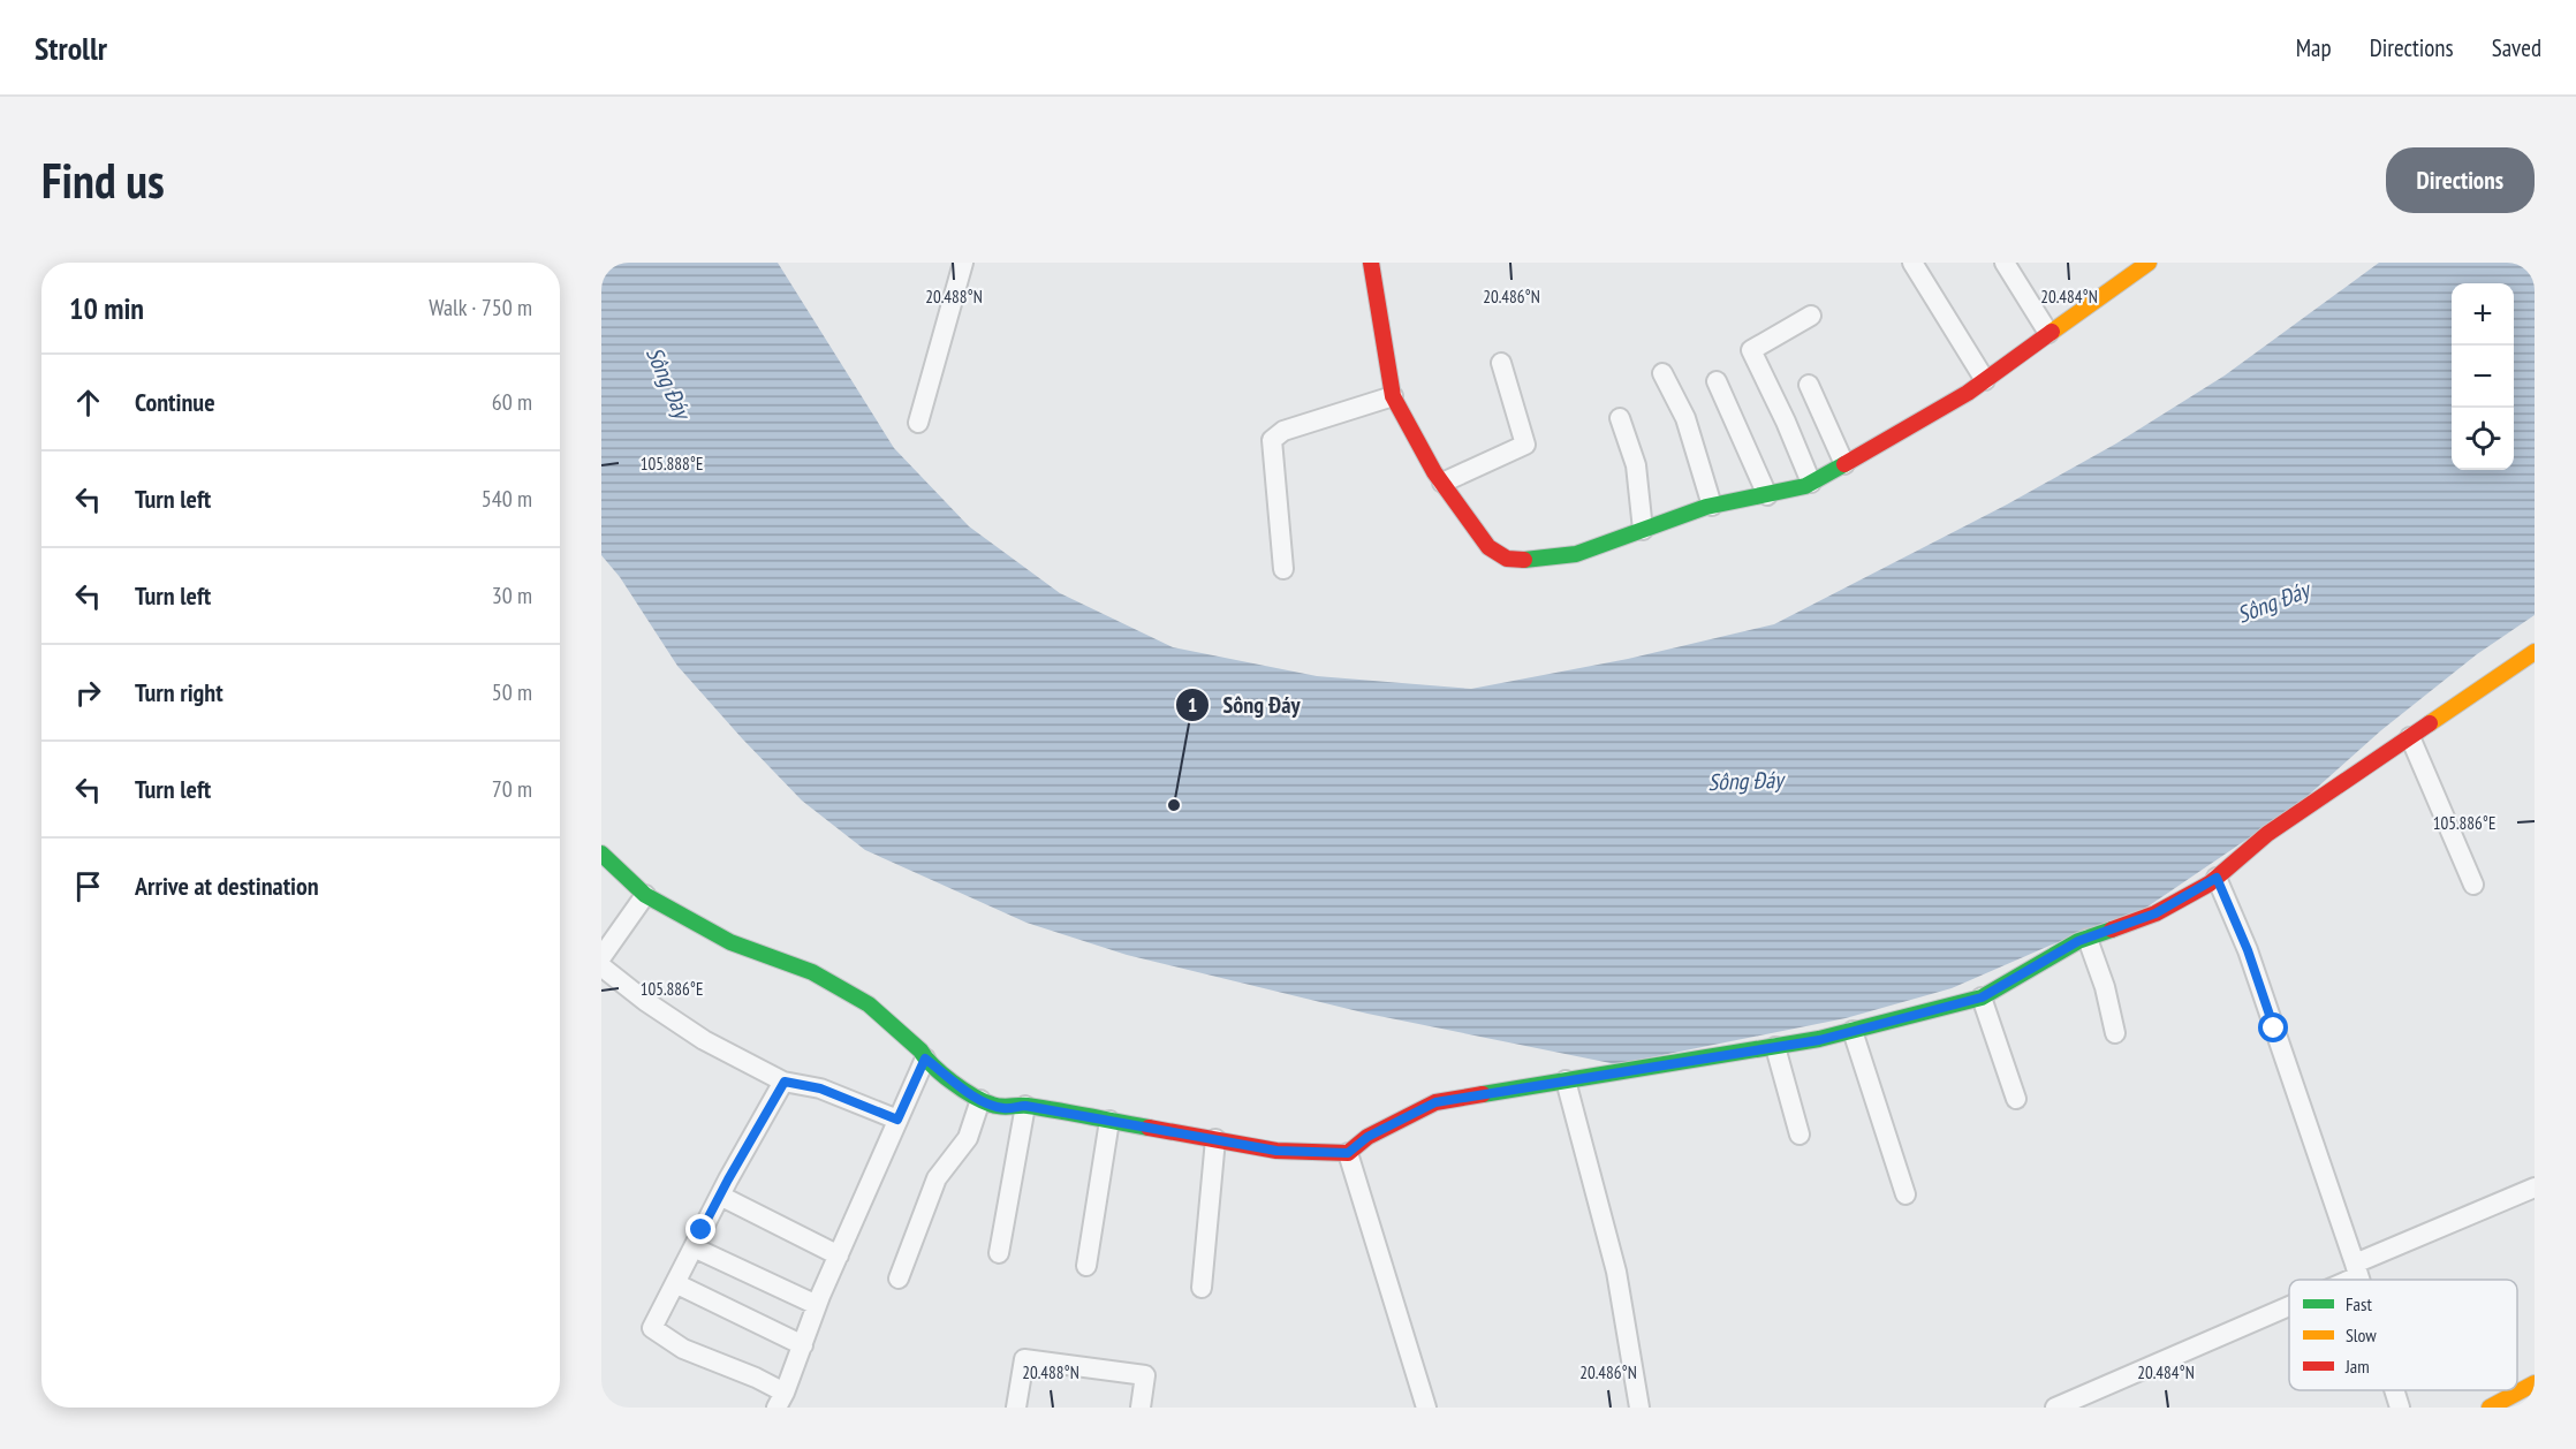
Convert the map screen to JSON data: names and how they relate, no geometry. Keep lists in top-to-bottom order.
{
  "water": ["Sông Đáy"],
  "places": ["Sông Đáy"],
  "legend": ["Fast", "Slow", "Jam"],
  "page": {
    "header": "Strollr",
    "nav": ["Map", "Directions", "Saved"],
    "buttons": "Directions",
    "title": "Find us",
    "heading": ["10 min", "Walk · 750 m"],
    "map_buttons": ["+", "−"],
    "list": [
      ["Continue", "60 m"],
      ["Turn left", "540 m"],
      ["Turn left", "30 m"],
      ["Turn right", "50 m"],
      ["Turn left", "70 m"],
      "Arrive at destination"
    ]
  },
  "coordinates": [
    "20.488°N",
    "20.486°N",
    "20.484°N",
    "105.888°E",
    "105.886°E"
  ]
}
